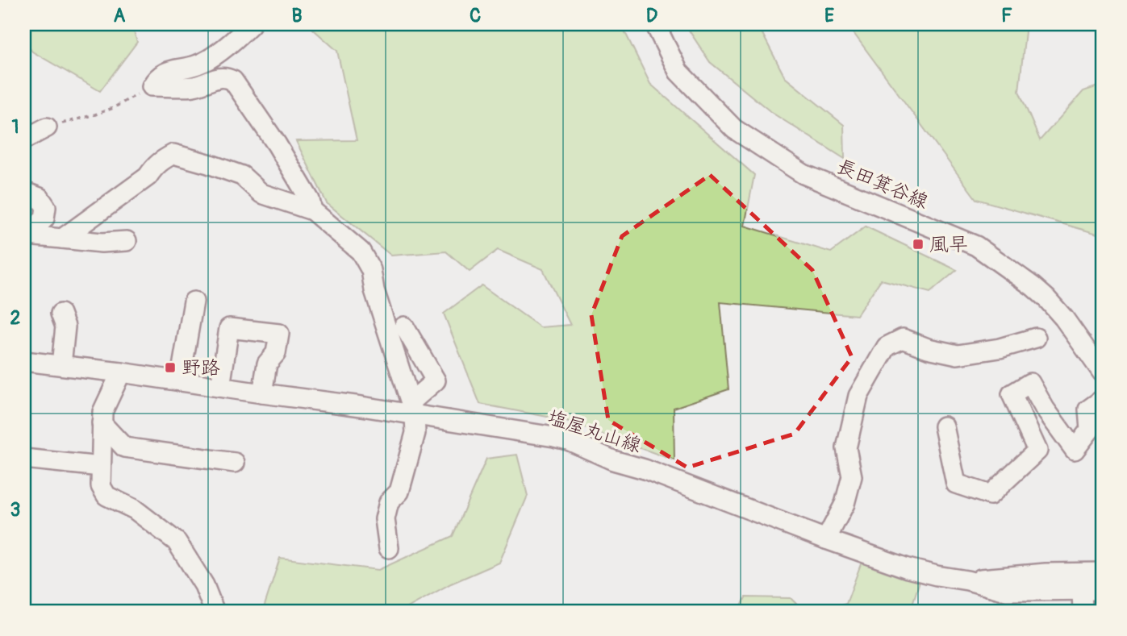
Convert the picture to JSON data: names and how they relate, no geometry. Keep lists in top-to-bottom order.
{
  "streets": {
    "street": ["長田箕谷線", "塩屋丸山線"]
  },
  "places": {
    "transit": ["風早", "野路"]
  },
  "grid": {
    "columns": [
      "A",
      "B",
      "C",
      "D",
      "E",
      "F"
    ],
    "rows": ["1", "2", "3"]
  }
}
